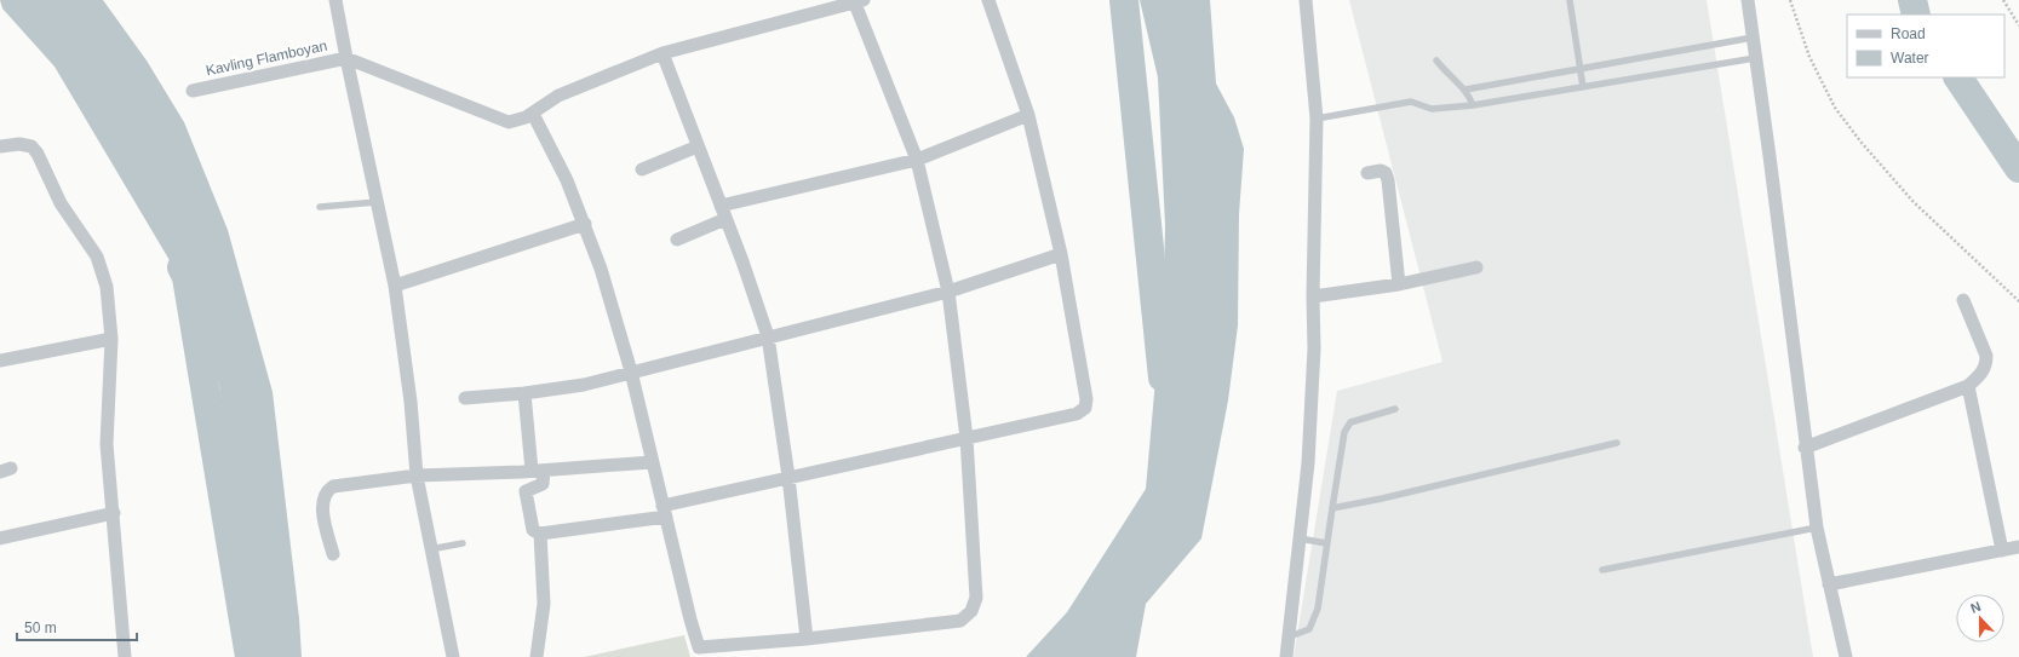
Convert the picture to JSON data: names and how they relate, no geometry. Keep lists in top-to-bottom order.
{
  "streets": {
    "street": ["Kavling Flamboyan"]
  },
  "legend": ["Road", "Water"],
  "scale_bar": "50 m",
  "north": "top"
}
